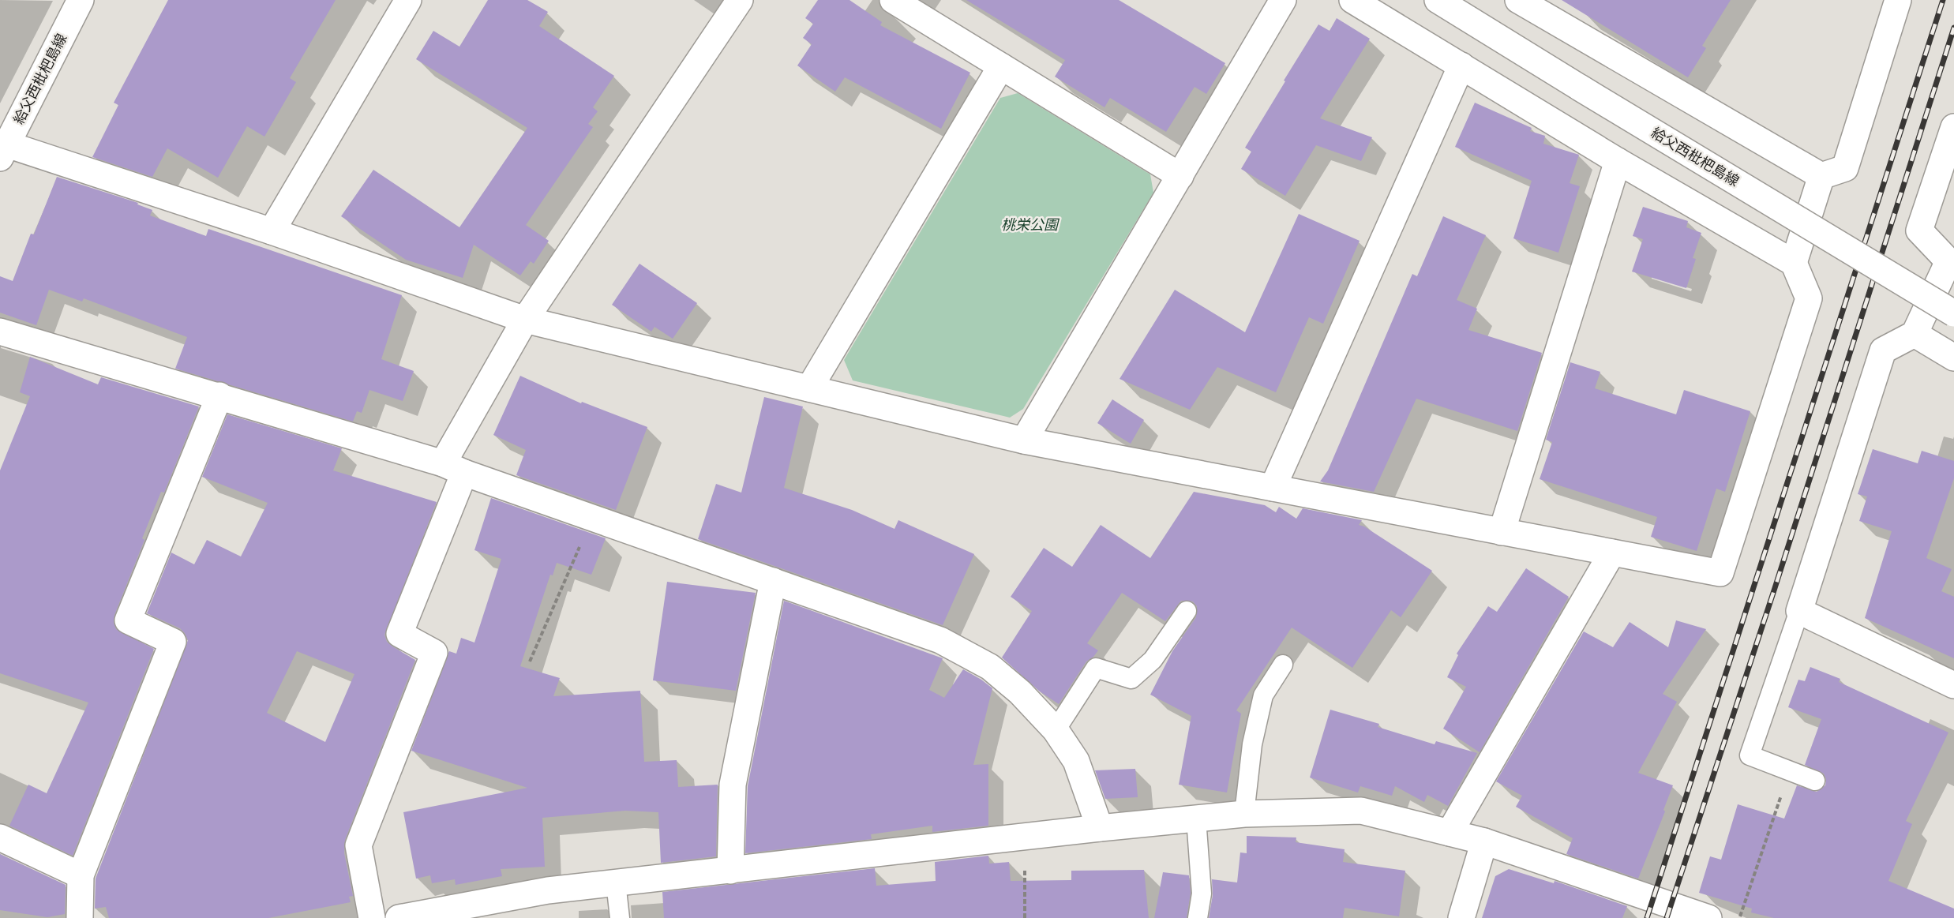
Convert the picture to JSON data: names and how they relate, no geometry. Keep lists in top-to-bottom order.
{
  "streets": {
    "street": ["給父西枇杷島線"]
  },
  "parks": ["桃栄公園"]
}
